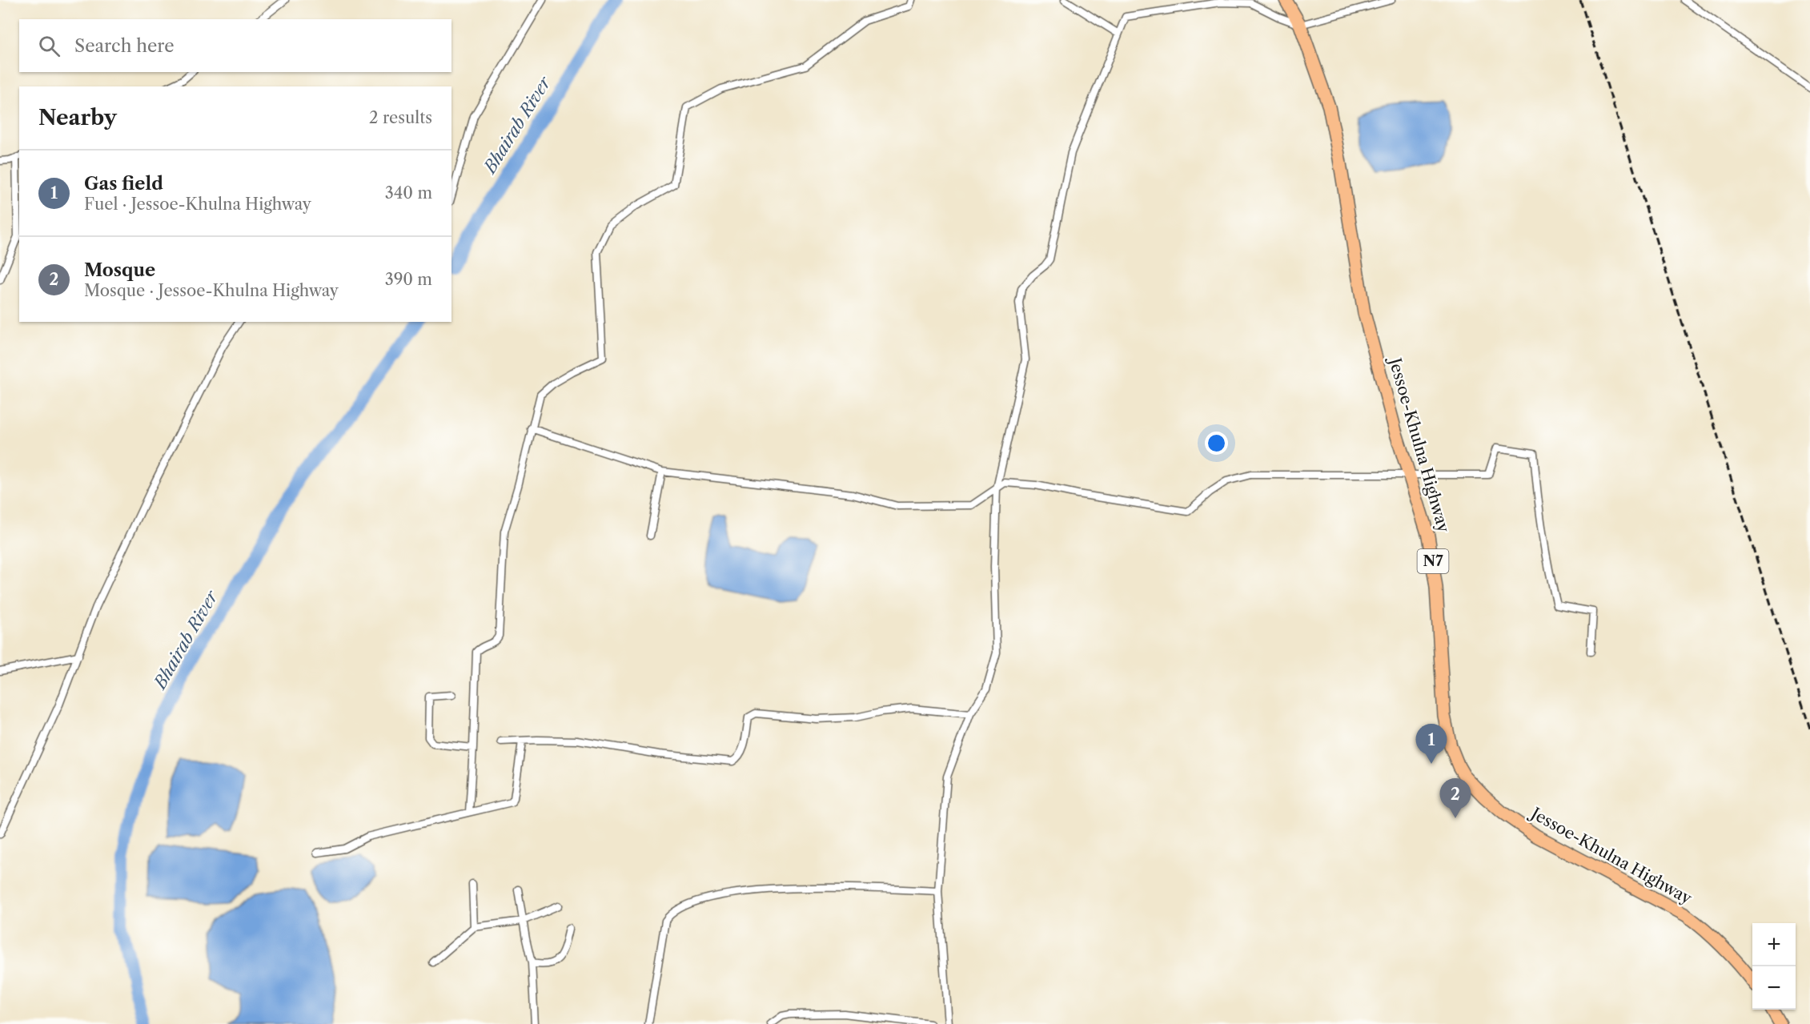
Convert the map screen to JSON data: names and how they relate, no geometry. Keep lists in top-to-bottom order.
{
  "streets": {
    "highway": ["Jessoe-Khulna Highway", "N7"]
  },
  "water": ["Bhairab River"],
  "page": {
    "search": "Search here",
    "heading": ["Nearby", "2 results"],
    "list": [
      {
        "mark": "1",
        "name": "Gas field",
        "note": "Fuel · Jessoe-Khulna Highway",
        "value": "340 m"
      },
      {
        "mark": "2",
        "name": "Mosque",
        "note": "Mosque · Jessoe-Khulna Highway",
        "value": "390 m"
      }
    ],
    "pins": ["1", "2"],
    "map_buttons": ["+", "−"]
  }
}
